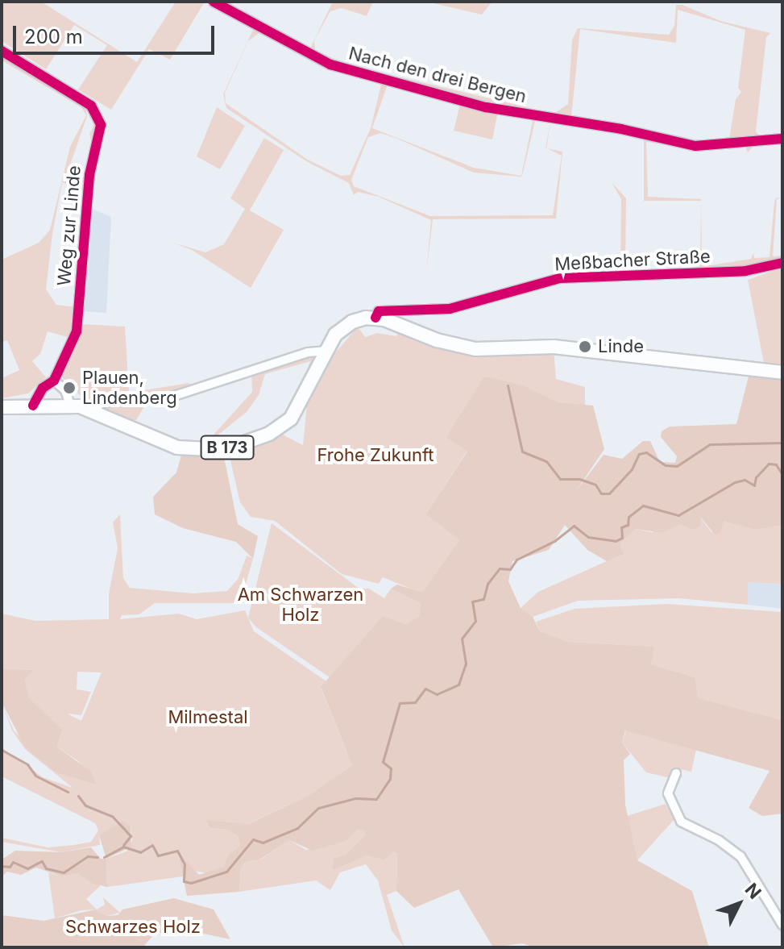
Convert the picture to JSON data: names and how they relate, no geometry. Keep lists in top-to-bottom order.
{
  "streets": {
    "main road": ["B 173"],
    "street": ["Nach den drei Bergen", "Weg zur Linde", "Meßbacher Straße"]
  },
  "crossings": [
    ["Weg zur Linde", "B 173"],
    ["Meßbacher Straße", "B 173"]
  ],
  "parks": [
    "Frohe Zukunft",
    "Am Schwarzen Holz",
    "Milmestal",
    "Schwarzes Holz"
  ],
  "places": ["Linde", "Plauen, Lindenberg"],
  "scale_bar": "200 m",
  "north": "top right"
}
